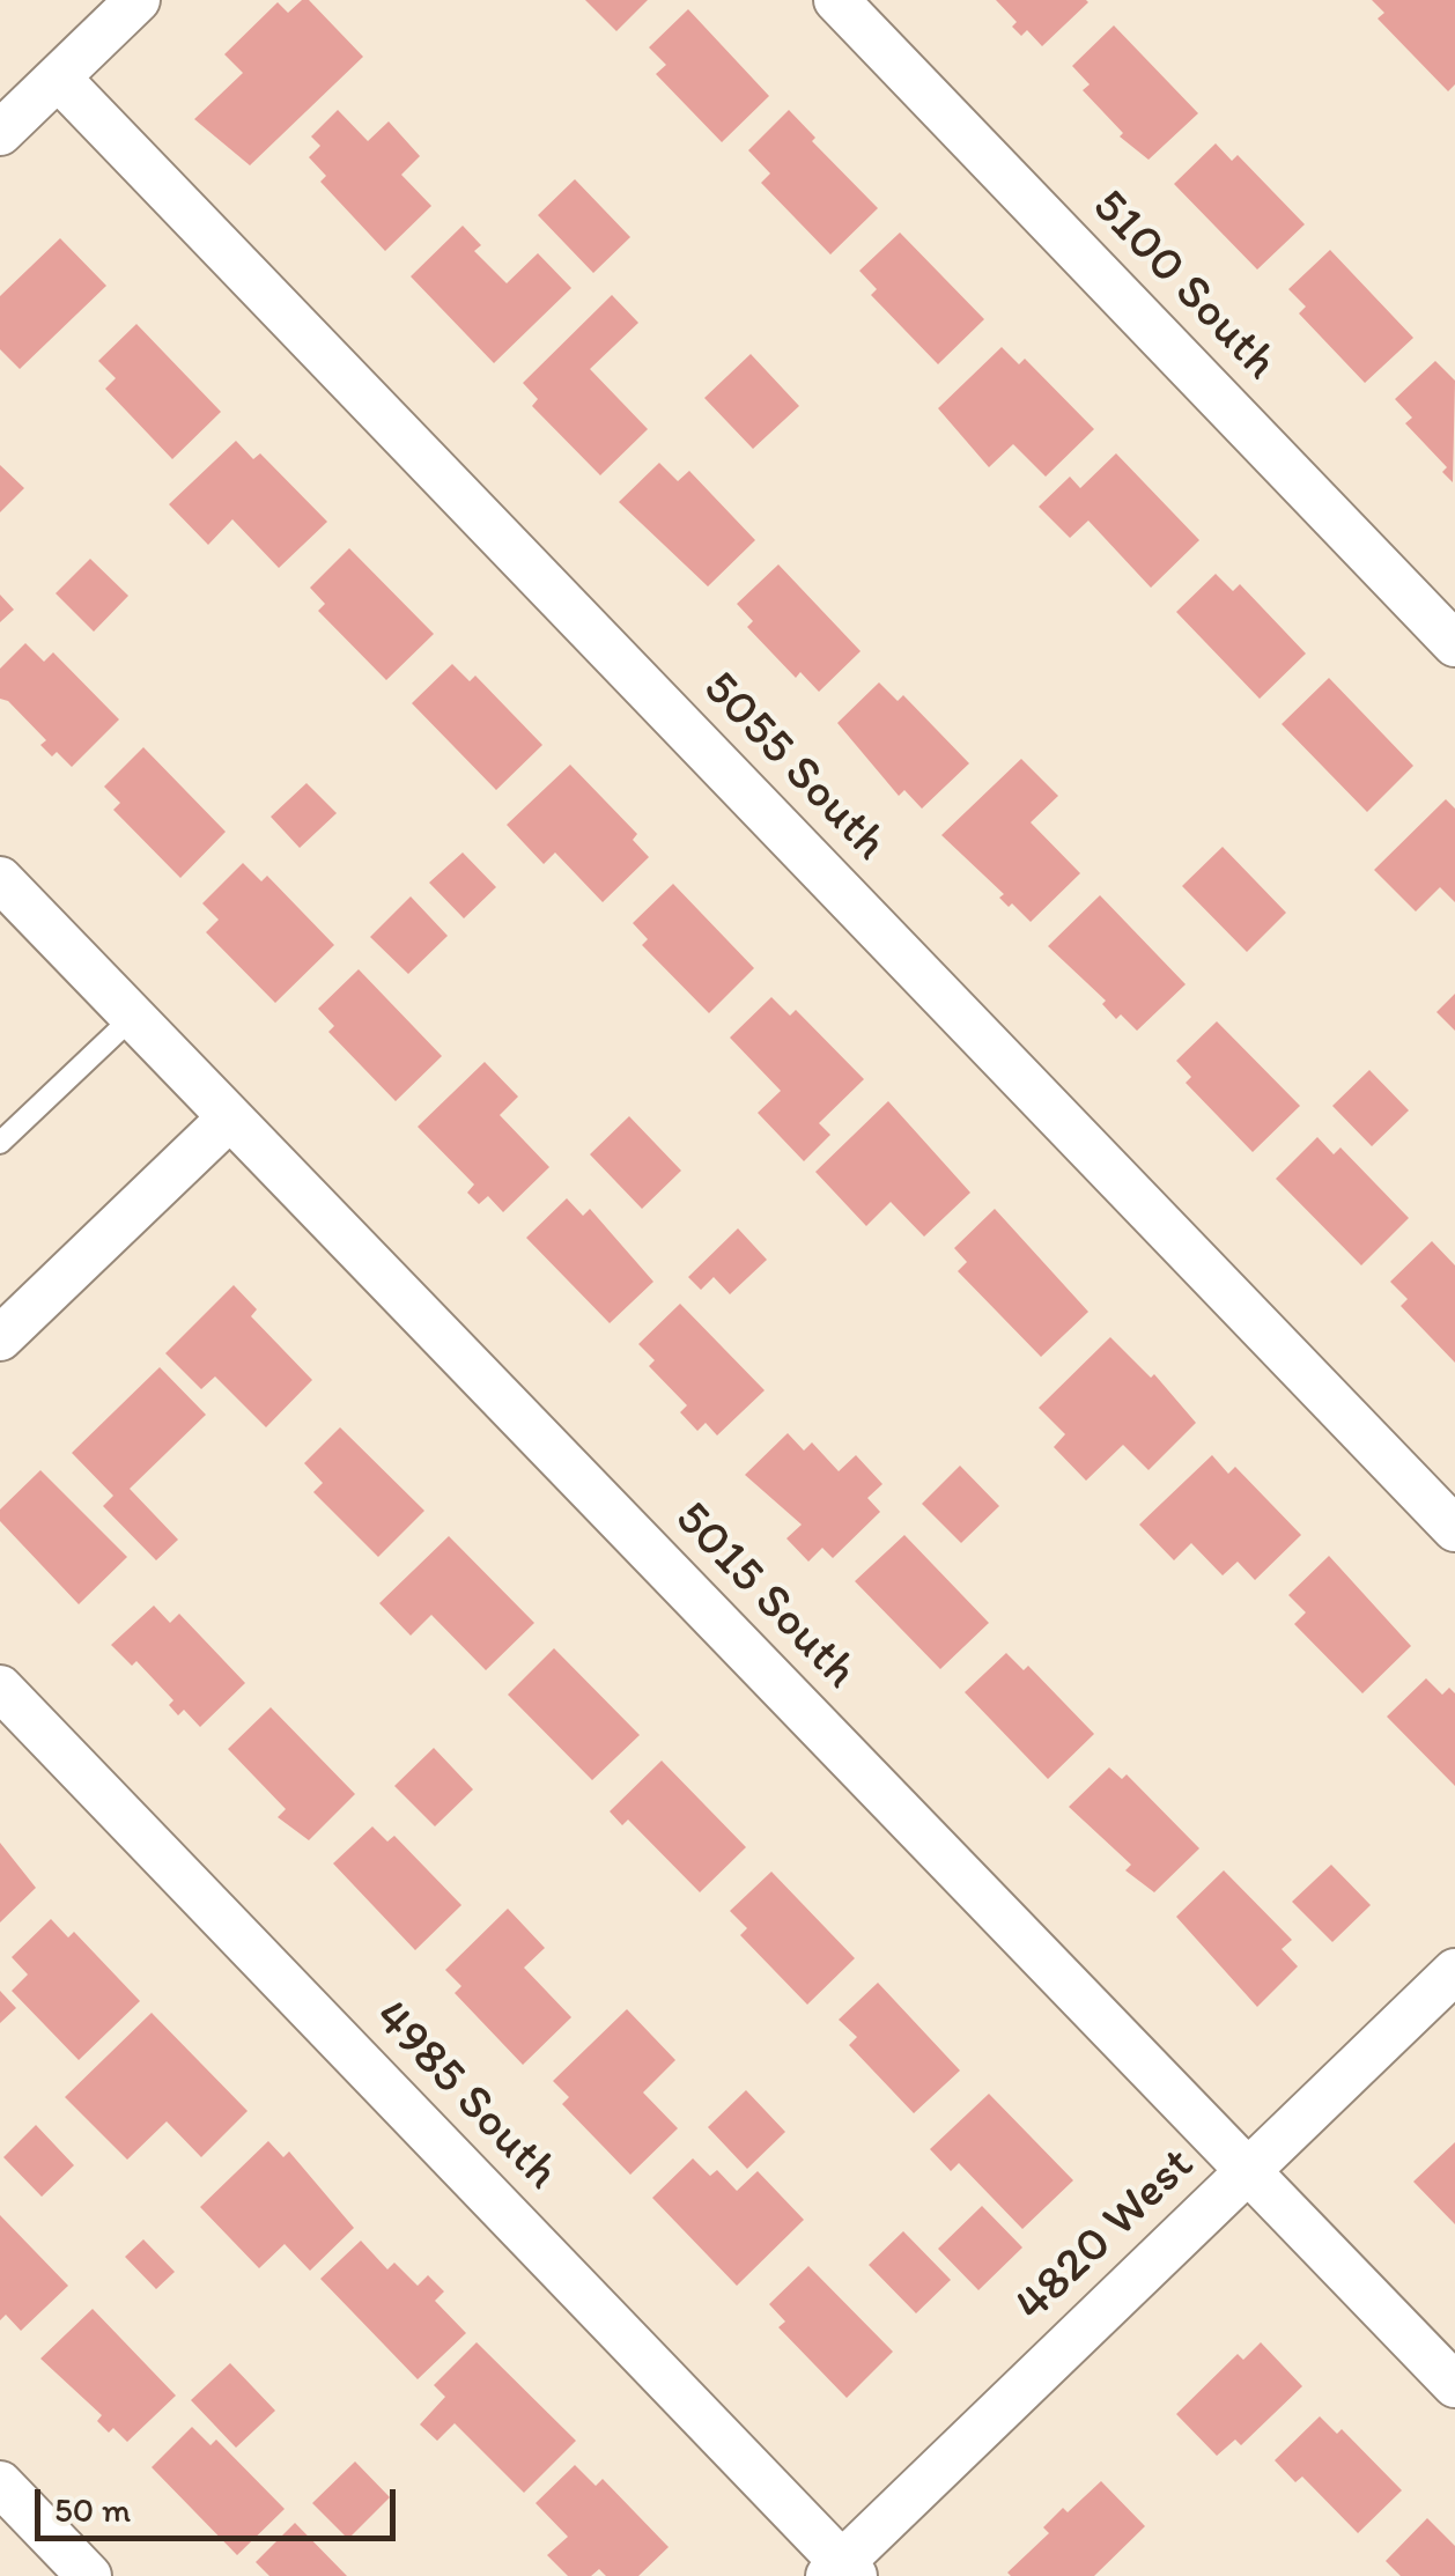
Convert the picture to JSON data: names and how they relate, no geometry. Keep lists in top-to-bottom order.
{
  "streets": {
    "street": [
      "5100 South",
      "5055 South",
      "5015 South",
      "4985 South",
      "4820 West"
    ]
  },
  "crossings": [
    ["5015 South", "4820 West"],
    ["4985 South", "4820 West"]
  ],
  "scale_bar": "50 m"
}
